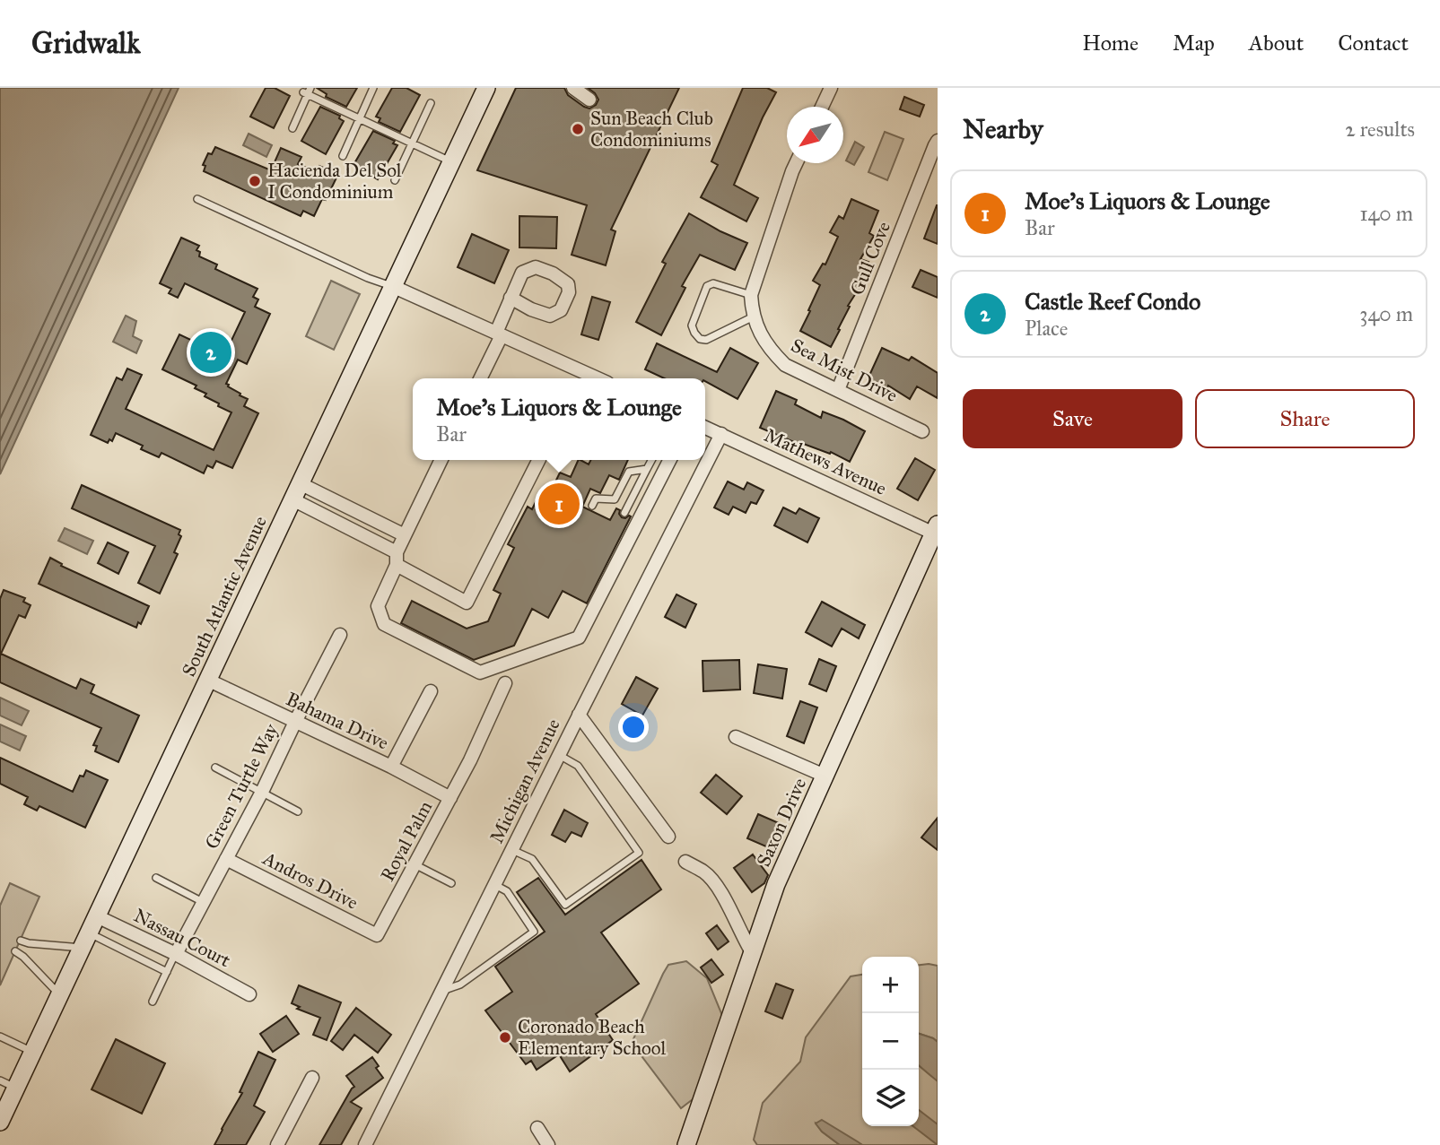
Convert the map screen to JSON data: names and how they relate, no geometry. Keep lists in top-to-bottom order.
{
  "streets": {
    "street": [
      "Gull Cove",
      "Sea Mist Drive",
      "Mathews Avenue",
      "South Atlantic Avenue",
      "Bahama Drive",
      "Michigan Avenue",
      "Green Turtle Way",
      "Saxon Drive",
      "Royal Palm",
      "Andros Drive",
      "Nassau Court"
    ]
  },
  "crossings": [
    ["Gull Cove", "Sea Mist Drive"],
    ["Mathews Avenue", "Michigan Avenue"],
    ["Mathews Avenue", "Saxon Drive"],
    ["South Atlantic Avenue", "Bahama Drive"],
    ["South Atlantic Avenue", "Nassau Court"],
    ["Bahama Drive", "Green Turtle Way"],
    ["Bahama Drive", "Royal Palm"],
    ["Green Turtle Way", "Andros Drive"],
    ["Green Turtle Way", "Nassau Court"],
    ["Royal Palm", "Andros Drive"]
  ],
  "places": ["Sun Beach Club Condominiums", "Hacienda Del Sol I Condominium", "Coronado Beach Elementary School"],
  "north": "bottom left",
  "page": {
    "header": "Gridwalk",
    "nav": [
      "Home",
      "Map",
      "About",
      "Contact"
    ],
    "heading": ["Nearby", "2 results"],
    "list": [
      {
        "mark": "1",
        "name": "Moe's Liquors & Lounge",
        "note": "Bar",
        "value": "140 m"
      },
      {
        "mark": "2",
        "name": "Castle Reef Condo",
        "note": "Place",
        "value": "340 m"
      }
    ],
    "pins": ["2", "1"],
    "buttons": ["Save", "Share"],
    "popup": ["Moe's Liquors & Lounge", "Bar"],
    "map_buttons": ["+", "−"]
  }
}
